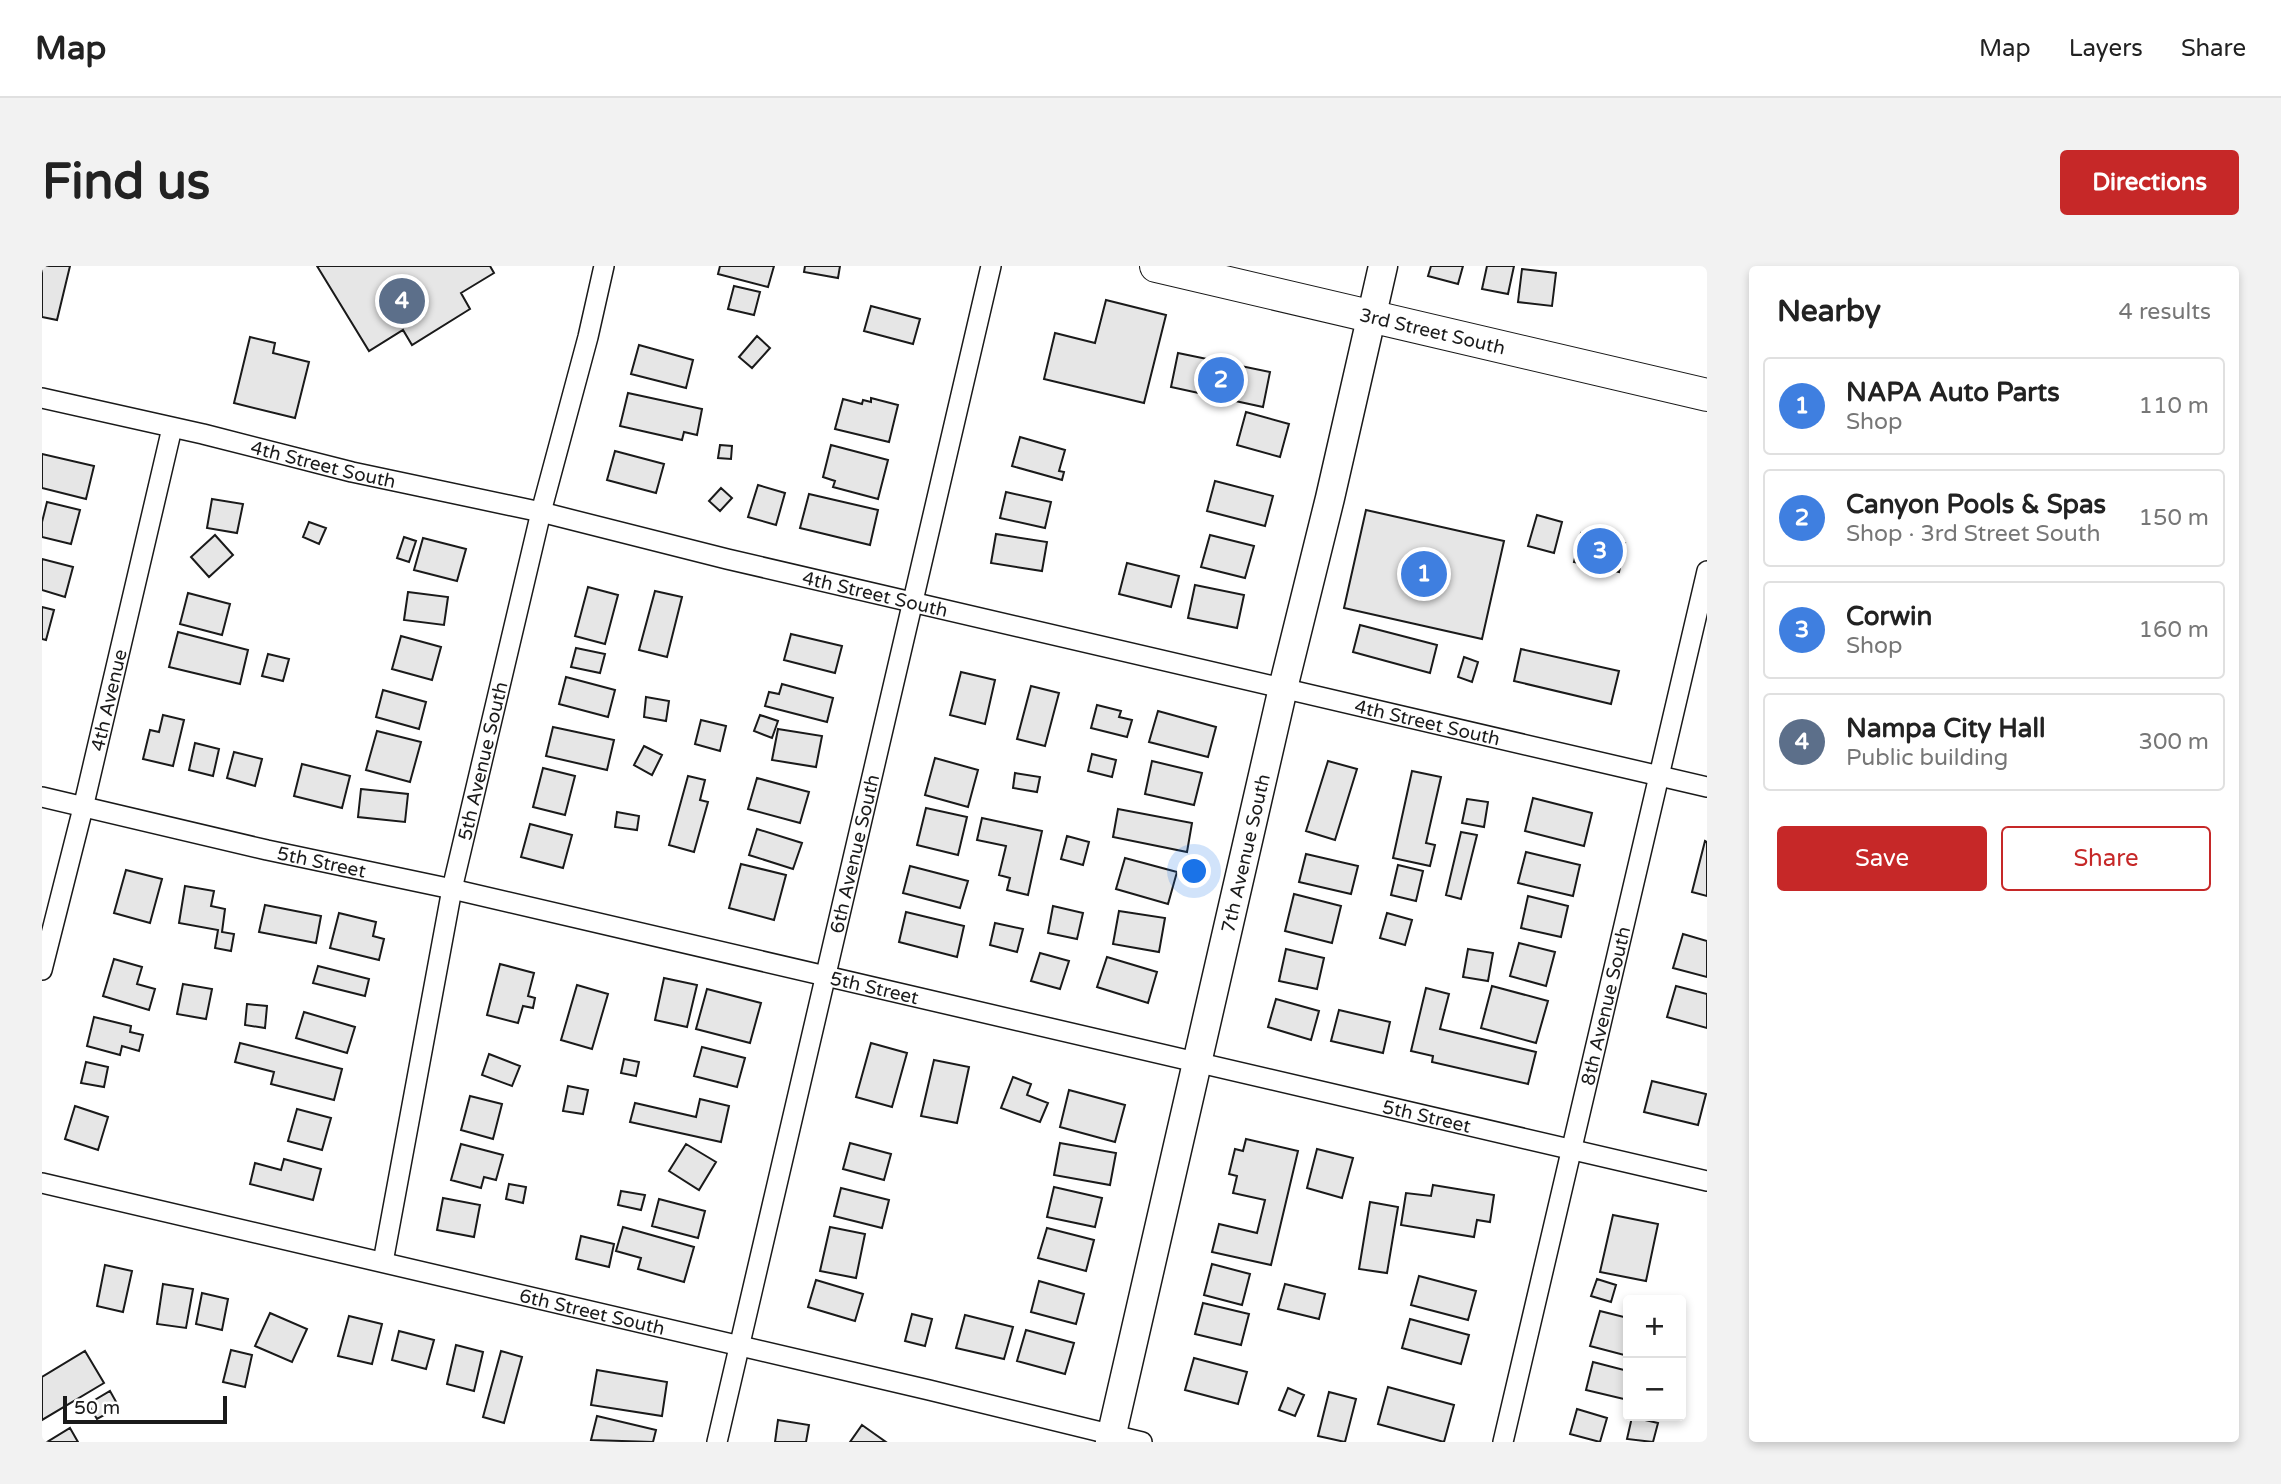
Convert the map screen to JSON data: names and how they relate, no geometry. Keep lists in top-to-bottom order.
{
  "streets": {
    "main road": ["3rd Street South"],
    "street": [
      "4th Street South",
      "4th Avenue",
      "5th Avenue South",
      "6th Avenue South",
      "7th Avenue South",
      "5th Street",
      "8th Avenue South",
      "6th Street South"
    ]
  },
  "crossings": [
    ["3rd Street South", "7th Avenue South"],
    ["4th Street South", "4th Avenue"],
    ["4th Street South", "5th Avenue South"],
    ["4th Street South", "6th Avenue South"],
    ["4th Street South", "7th Avenue South"],
    ["4th Street South", "8th Avenue South"],
    ["4th Avenue", "5th Street"],
    ["5th Avenue South", "5th Street"],
    ["5th Avenue South", "6th Street South"],
    ["6th Avenue South", "5th Street"],
    ["6th Avenue South", "6th Street South"],
    ["7th Avenue South", "5th Street"],
    ["7th Avenue South", "6th Street South"],
    ["5th Street", "8th Avenue South"]
  ],
  "scale_bar": "50 m",
  "page": {
    "header": "Map",
    "nav": ["Map", "Layers", "Share"],
    "buttons": [
      "Directions",
      ["Save", "Share"]
    ],
    "title": "Find us",
    "heading": ["Nearby", "4 results"],
    "pins": [
      "4",
      "2",
      "3",
      "1"
    ],
    "list": [
      {
        "mark": "1",
        "name": "NAPA Auto Parts",
        "note": "Shop",
        "value": "110 m"
      },
      {
        "mark": "2",
        "name": "Canyon Pools & Spas",
        "note": "Shop · 3rd Street South",
        "value": "150 m"
      },
      {
        "mark": "3",
        "name": "Corwin",
        "note": "Shop",
        "value": "160 m"
      },
      {
        "mark": "4",
        "name": "Nampa City Hall",
        "note": "Public building",
        "value": "300 m"
      }
    ],
    "map_buttons": ["+", "−"],
    "scale": "50 m"
  }
}
